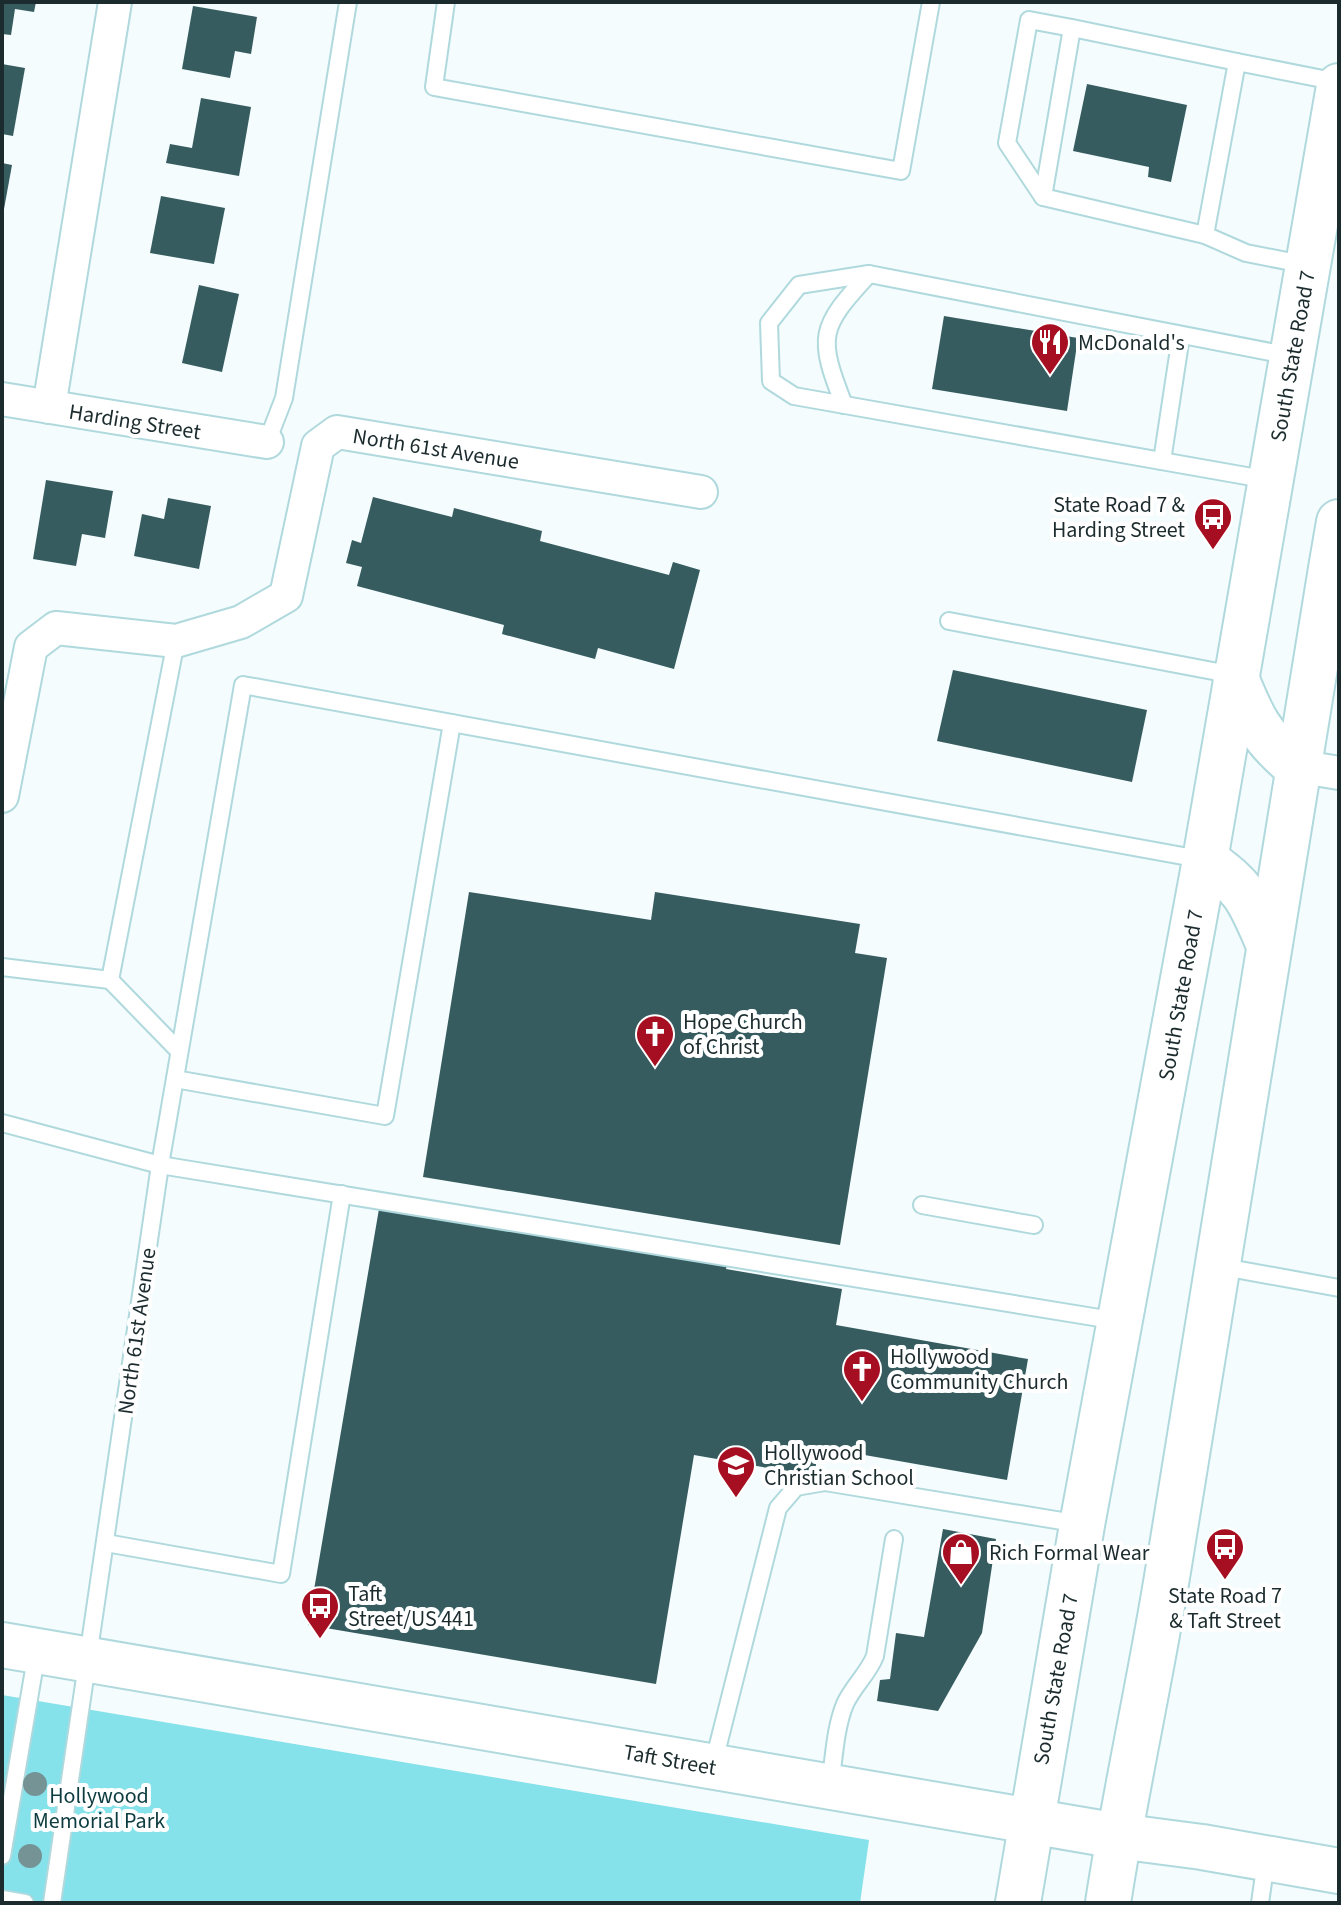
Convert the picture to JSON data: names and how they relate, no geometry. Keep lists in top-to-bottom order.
{
  "streets": {
    "main road": ["South State Road 7", "Taft Street"],
    "street": ["Harding Street", "North 61st Avenue"]
  },
  "crossings": [
    ["South State Road 7", "Taft Street"],
    ["North 61st Avenue", "Taft Street"]
  ],
  "parks": ["Hollywood Memorial Park"],
  "places": {
    "restaurant": ["McDonald's"],
    "bus stop": ["State Road 7 & Harding Street", "State Road 7 & Taft Street", "Taft Street/US 441"],
    "church": ["Hope Church of Christ", "Hollywood Community Church"],
    "school or university": ["Hollywood Christian School"],
    "shop": ["Rich Formal Wear"]
  }
}
